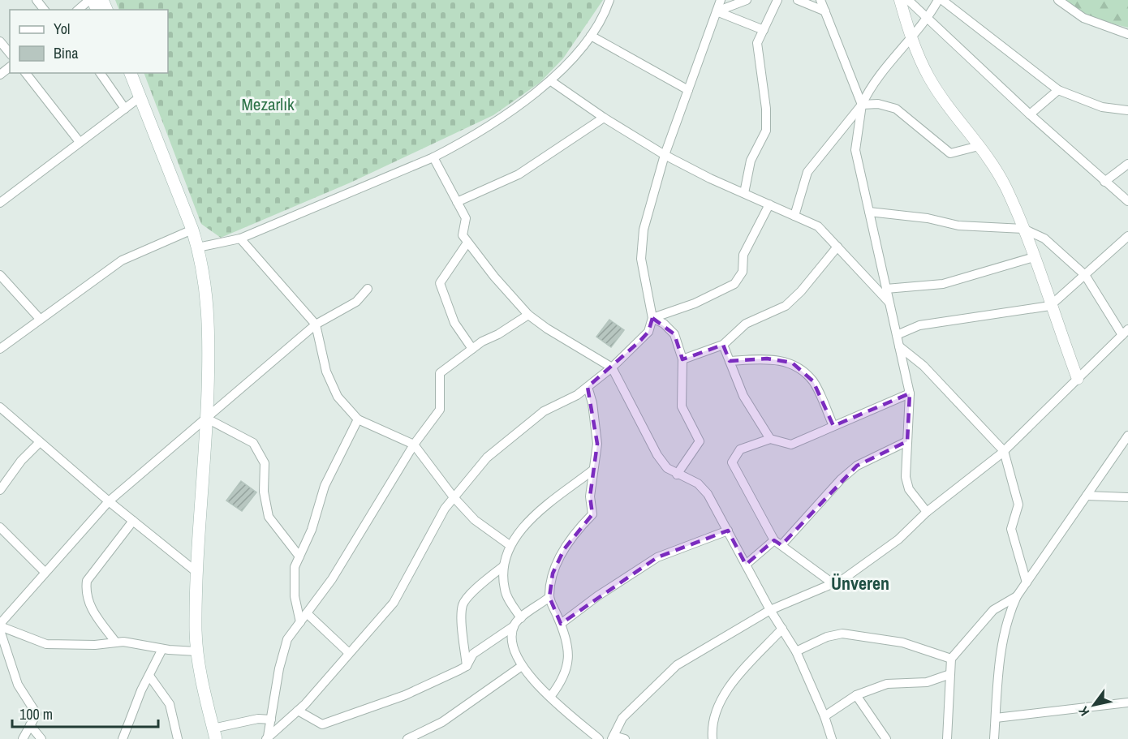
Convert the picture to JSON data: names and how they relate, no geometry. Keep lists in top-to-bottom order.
{
  "districts": ["Ünveren"],
  "parks": ["Mezarlık"],
  "legend": ["Yol", "Bina"],
  "scale_bar": "100 m",
  "north": "bottom left"
}
